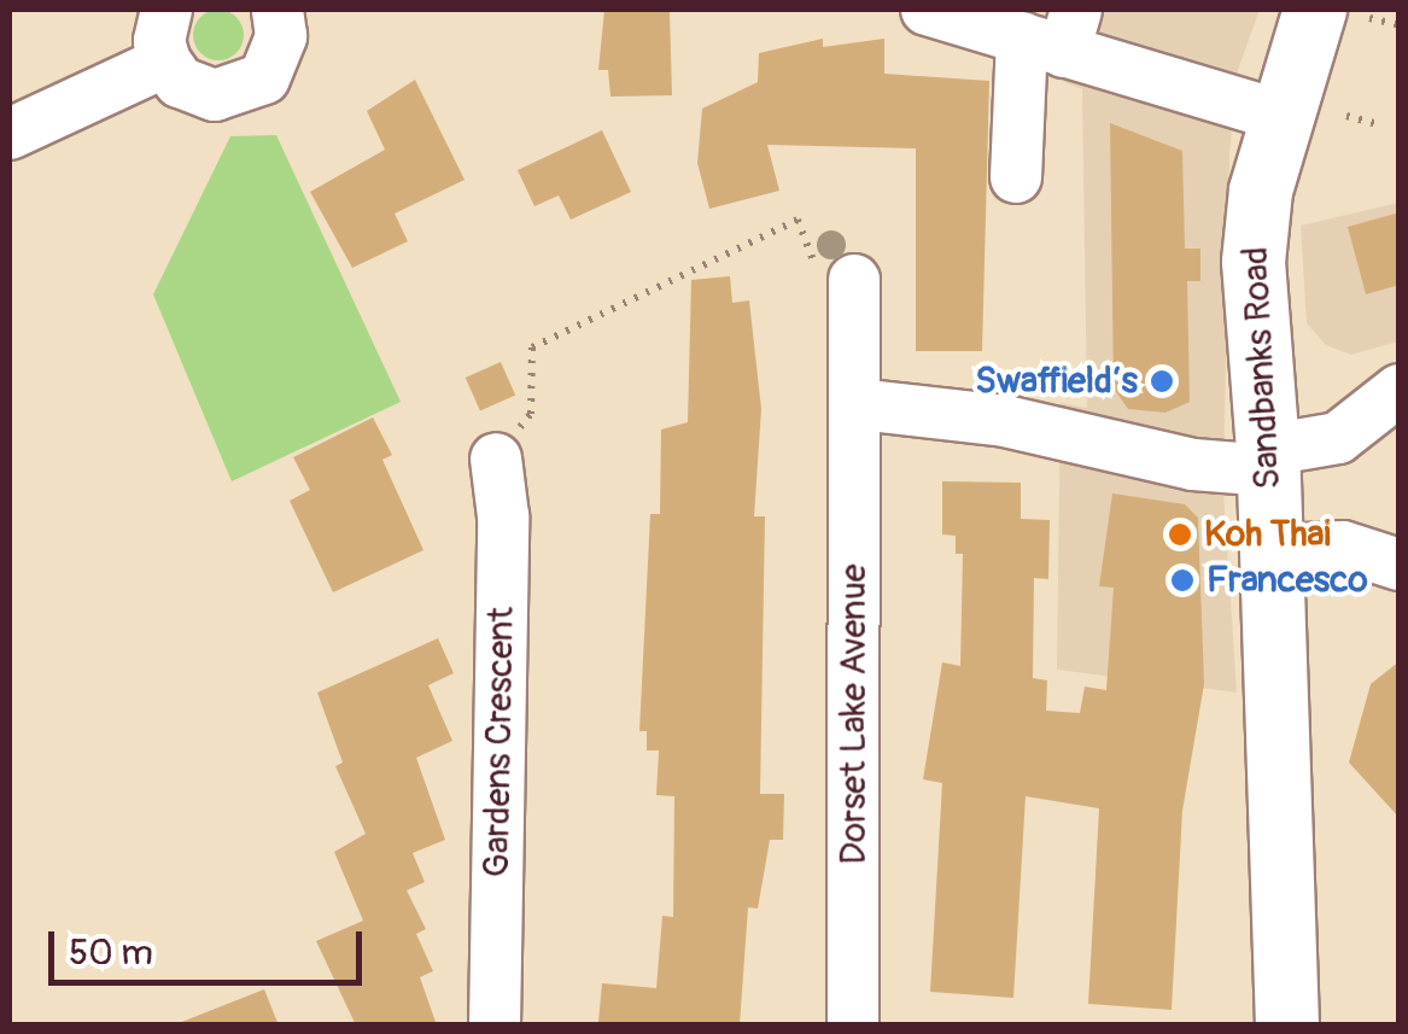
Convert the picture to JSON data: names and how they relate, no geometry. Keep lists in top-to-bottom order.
{
  "streets": {
    "main road": ["Sandbanks Road"],
    "street": ["Dorset Lake Avenue", "Gardens Crescent"]
  },
  "places": ["Swaffield‘s", "Koh Thai", "Francesco"],
  "scale_bar": "50 m"
}
